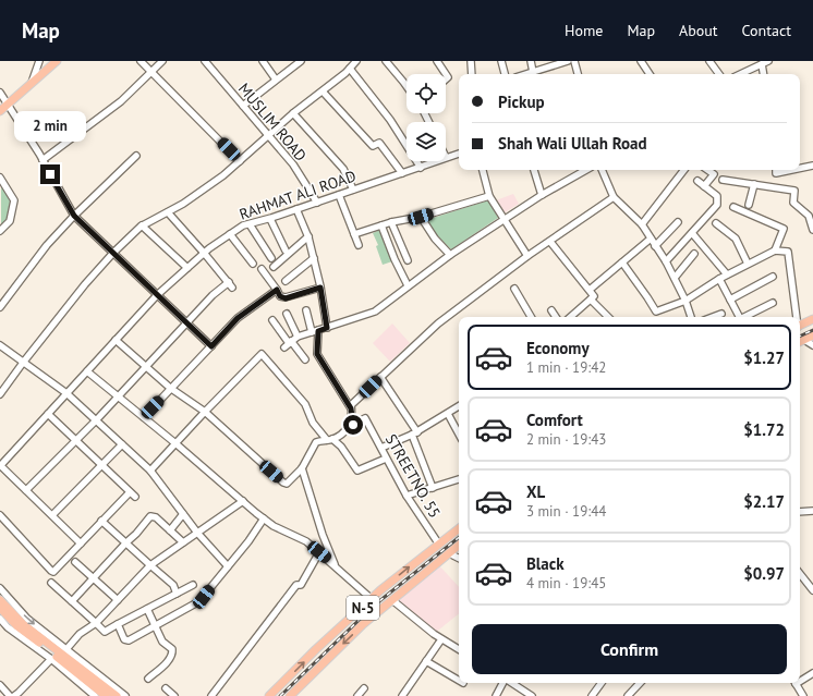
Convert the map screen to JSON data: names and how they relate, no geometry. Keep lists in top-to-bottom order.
{
  "streets": {
    "main road": ["N-5"],
    "street": ["MUSLIM ROAD", "RAHMAT ALI ROAD", "STREETNO. 55"]
  },
  "crossings": [
    ["MUSLIM ROAD", "RAHMAT ALI ROAD"],
    ["STREETNO. 55", "N-5"]
  ],
  "page": {
    "header": "Map",
    "nav": [
      "Home",
      "Map",
      "About",
      "Contact"
    ],
    "banner": ["Pickup", "Shah Wali Ullah Road"],
    "bubble": "2 min",
    "list": [
      {
        "name": "Economy",
        "note": "1 min · 19:42",
        "value": "$1.27"
      },
      {
        "name": "Comfort",
        "note": "2 min · 19:43",
        "value": "$1.72"
      },
      {
        "name": "XL",
        "note": "3 min · 19:44",
        "value": "$2.17"
      },
      {
        "name": "Black",
        "note": "4 min · 19:45",
        "value": "$0.97"
      }
    ],
    "buttons": "Confirm"
  }
}
